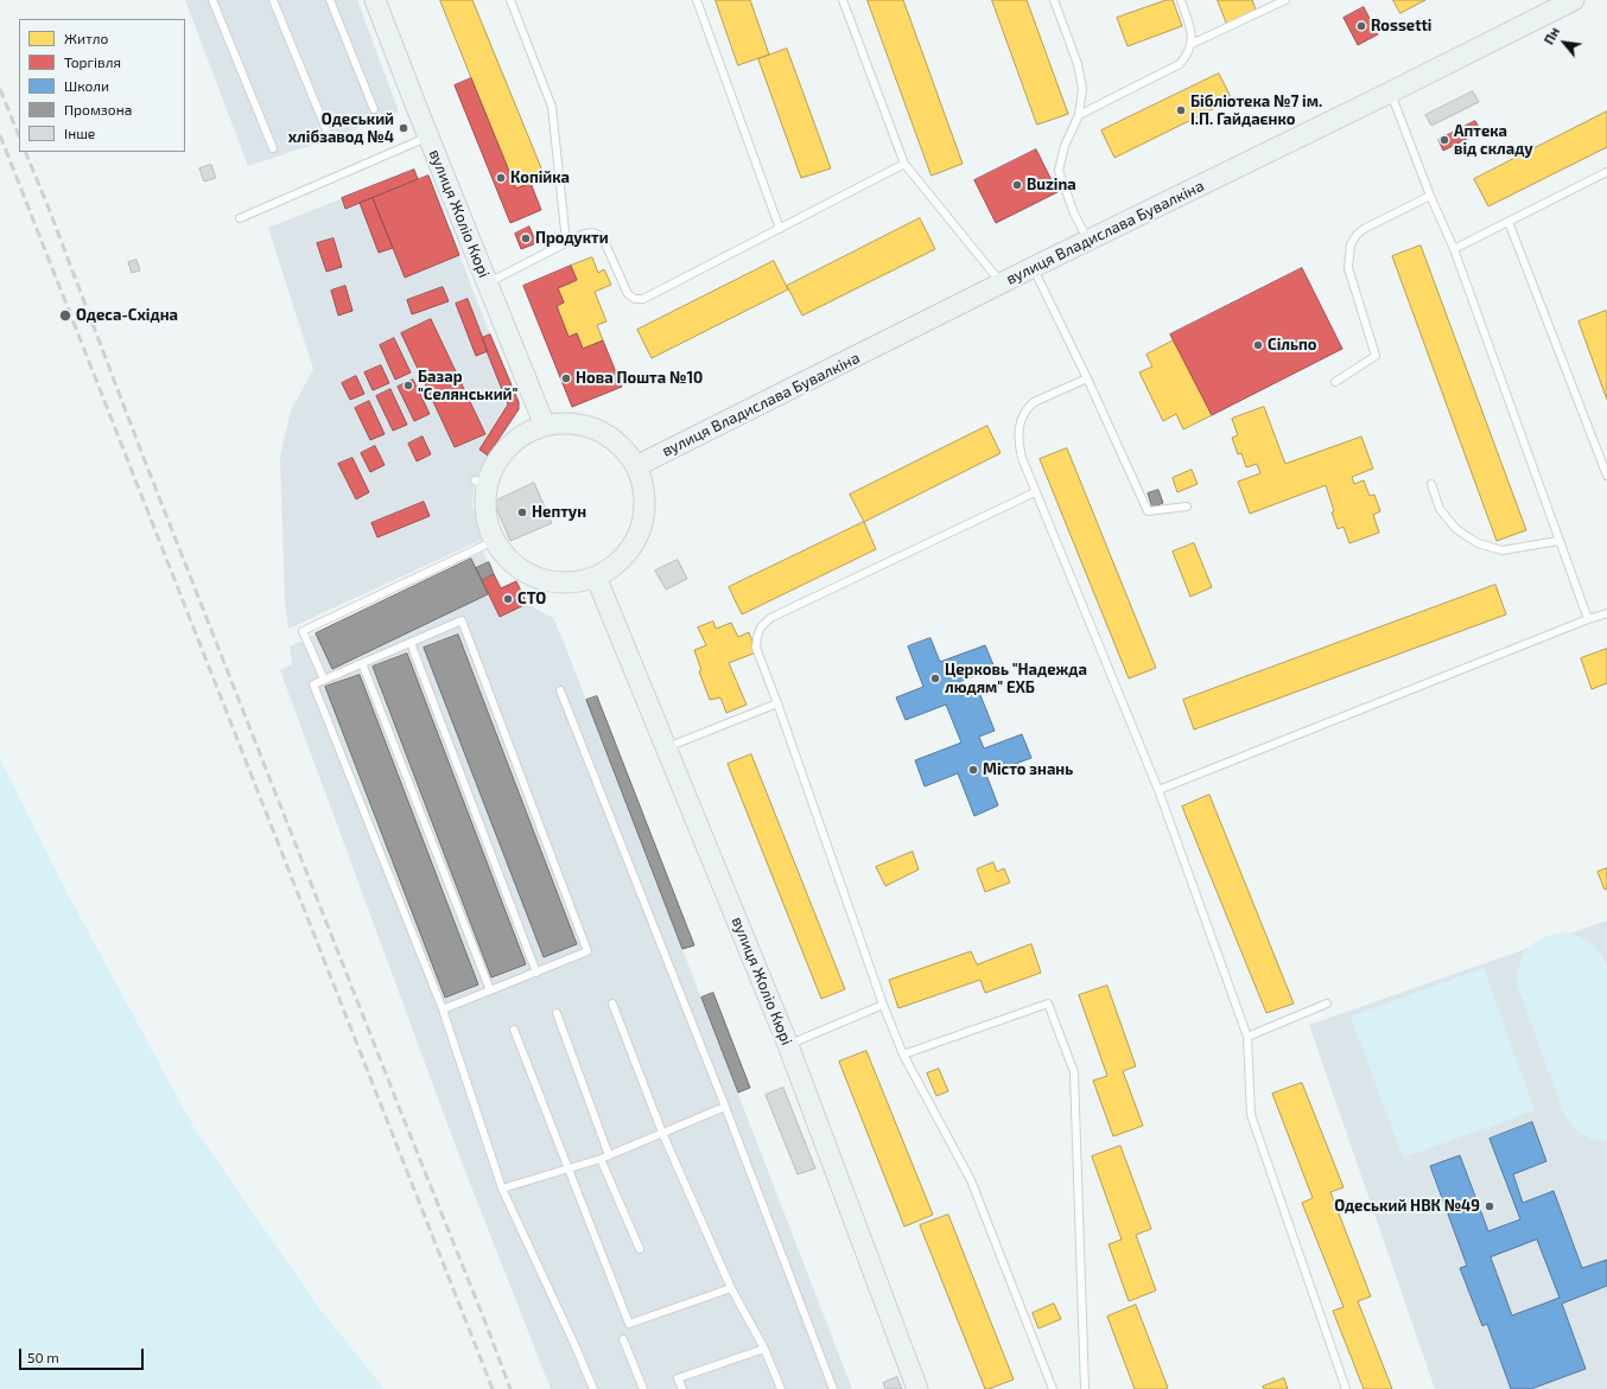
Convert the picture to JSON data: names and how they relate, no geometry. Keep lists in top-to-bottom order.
{
  "streets": {
    "street": ["вулиця Жоліо Кюрі", "вулиця Владислава Бувалкіна"]
  },
  "crossings": [
    ["вулиця Жоліо Кюрі", "вулиця Владислава Бувалкіна"]
  ],
  "places": [
    "Rossetti",
    "Бібліотека №7 ім. І.П. Гайдаєнко",
    "Одеський хлібзавод №4",
    "Аптека від складу",
    "Копійка",
    "Buzina",
    "Продукти",
    "Одеса-Східна",
    "Сільпо",
    "Нова Пошта №10",
    "Базар \"Селянський\"",
    "Нептун",
    "СТО",
    "Церковь \"Надежда людям\" ЕХБ",
    "Місто знань",
    "Одеський НВК №49"
  ],
  "legend": [
    "Житло",
    "Торгівля",
    "Школи",
    "Промзона",
    "Інше"
  ],
  "scale_bar": "50 m",
  "north": "top left"
}
